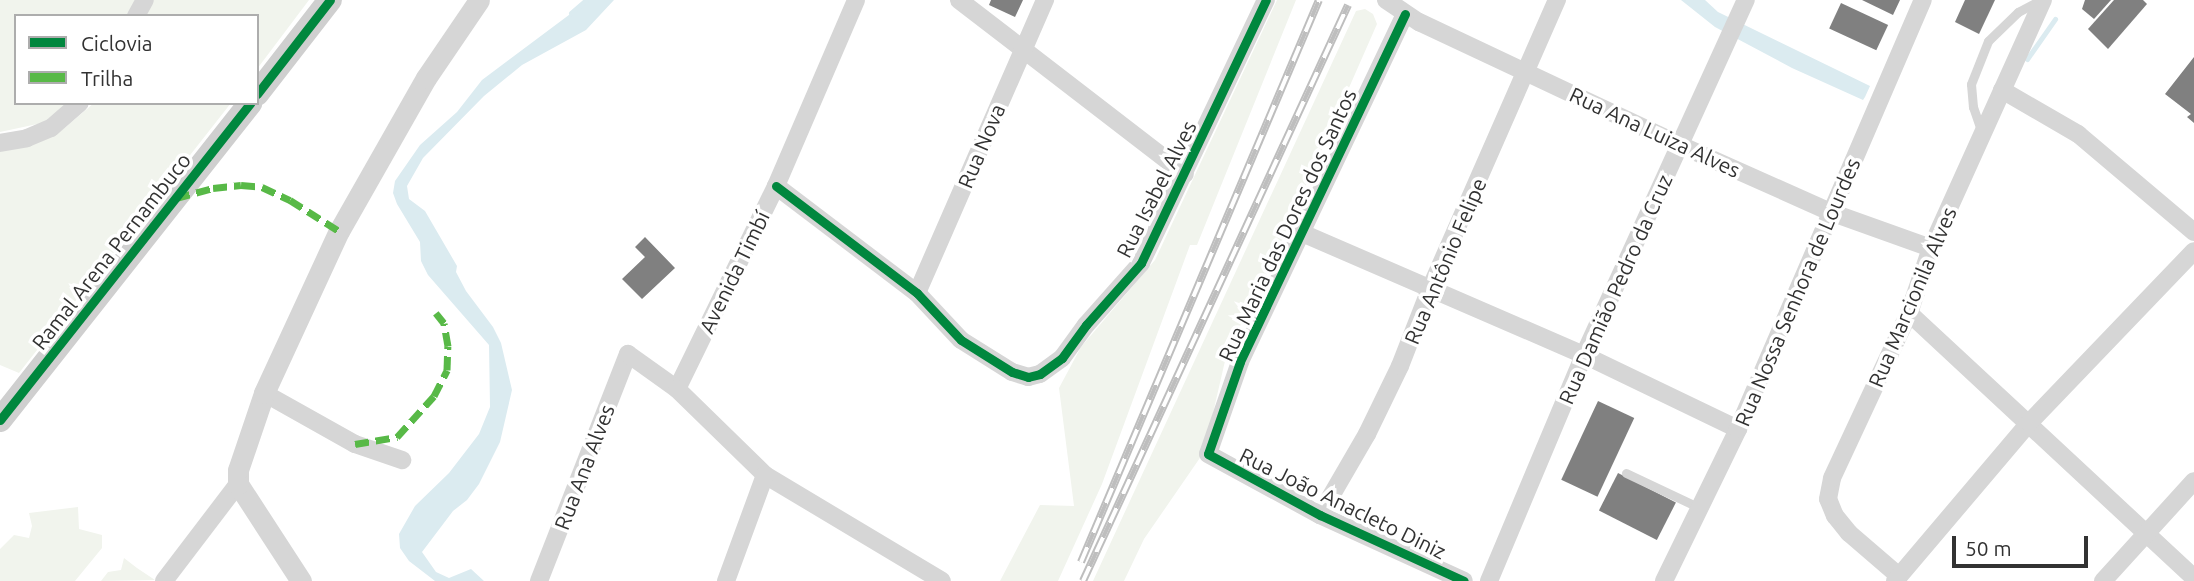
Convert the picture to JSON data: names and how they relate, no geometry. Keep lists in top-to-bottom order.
{
  "streets": {
    "main road": ["Ramal Arena Pernambuco"],
    "street": [
      "Rua Ana Luiza Alves",
      "Rua Nova",
      "Rua Isabel Alves",
      "Rua Maria das Dores dos Santos",
      "Rua Antônio Felipe",
      "Avenida Timbí",
      "Rua Damião Pedro da Cruz",
      "Rua Nossa Senhora de Lourdes",
      "Rua Marcionila Alves",
      "Rua Ana Alves",
      "Rua João Anacleto Diniz"
    ]
  },
  "crossings": [
    ["Rua Ana Luiza Alves", "Rua Maria das Dores dos Santos"],
    ["Rua Ana Luiza Alves", "Rua Antônio Felipe"],
    ["Rua Ana Luiza Alves", "Rua Damião Pedro da Cruz"],
    ["Rua Ana Luiza Alves", "Rua Nossa Senhora de Lourdes"],
    ["Rua Ana Luiza Alves", "Rua Marcionila Alves"],
    ["Rua Nova", "Rua Isabel Alves"],
    ["Rua Isabel Alves", "Avenida Timbí"],
    ["Rua Maria das Dores dos Santos", "Rua João Anacleto Diniz"],
    ["Rua Antônio Felipe", "Rua João Anacleto Diniz"],
    ["Avenida Timbí", "Rua Ana Alves"]
  ],
  "legend": ["Ciclovia", "Trilha"],
  "scale_bar": "50 m"
}
